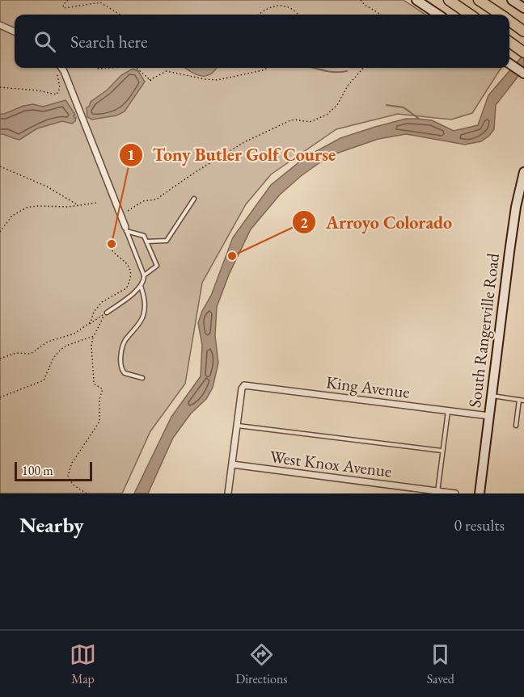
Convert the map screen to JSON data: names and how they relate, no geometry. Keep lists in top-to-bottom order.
{
  "streets": {
    "main road": ["South Rangerville Road"],
    "street": ["King Avenue", "West Knox Avenue"]
  },
  "crossings": [
    ["South Rangerville Road", "King Avenue"]
  ],
  "places": ["Tony Butler Golf Course", "Arroyo Colorado"],
  "scale_bar": "100 m",
  "page": {
    "search": "Search here",
    "scale": "100 m",
    "heading": ["Nearby", "0 results"],
    "nav": ["Map", "Directions", "Saved"]
  }
}
